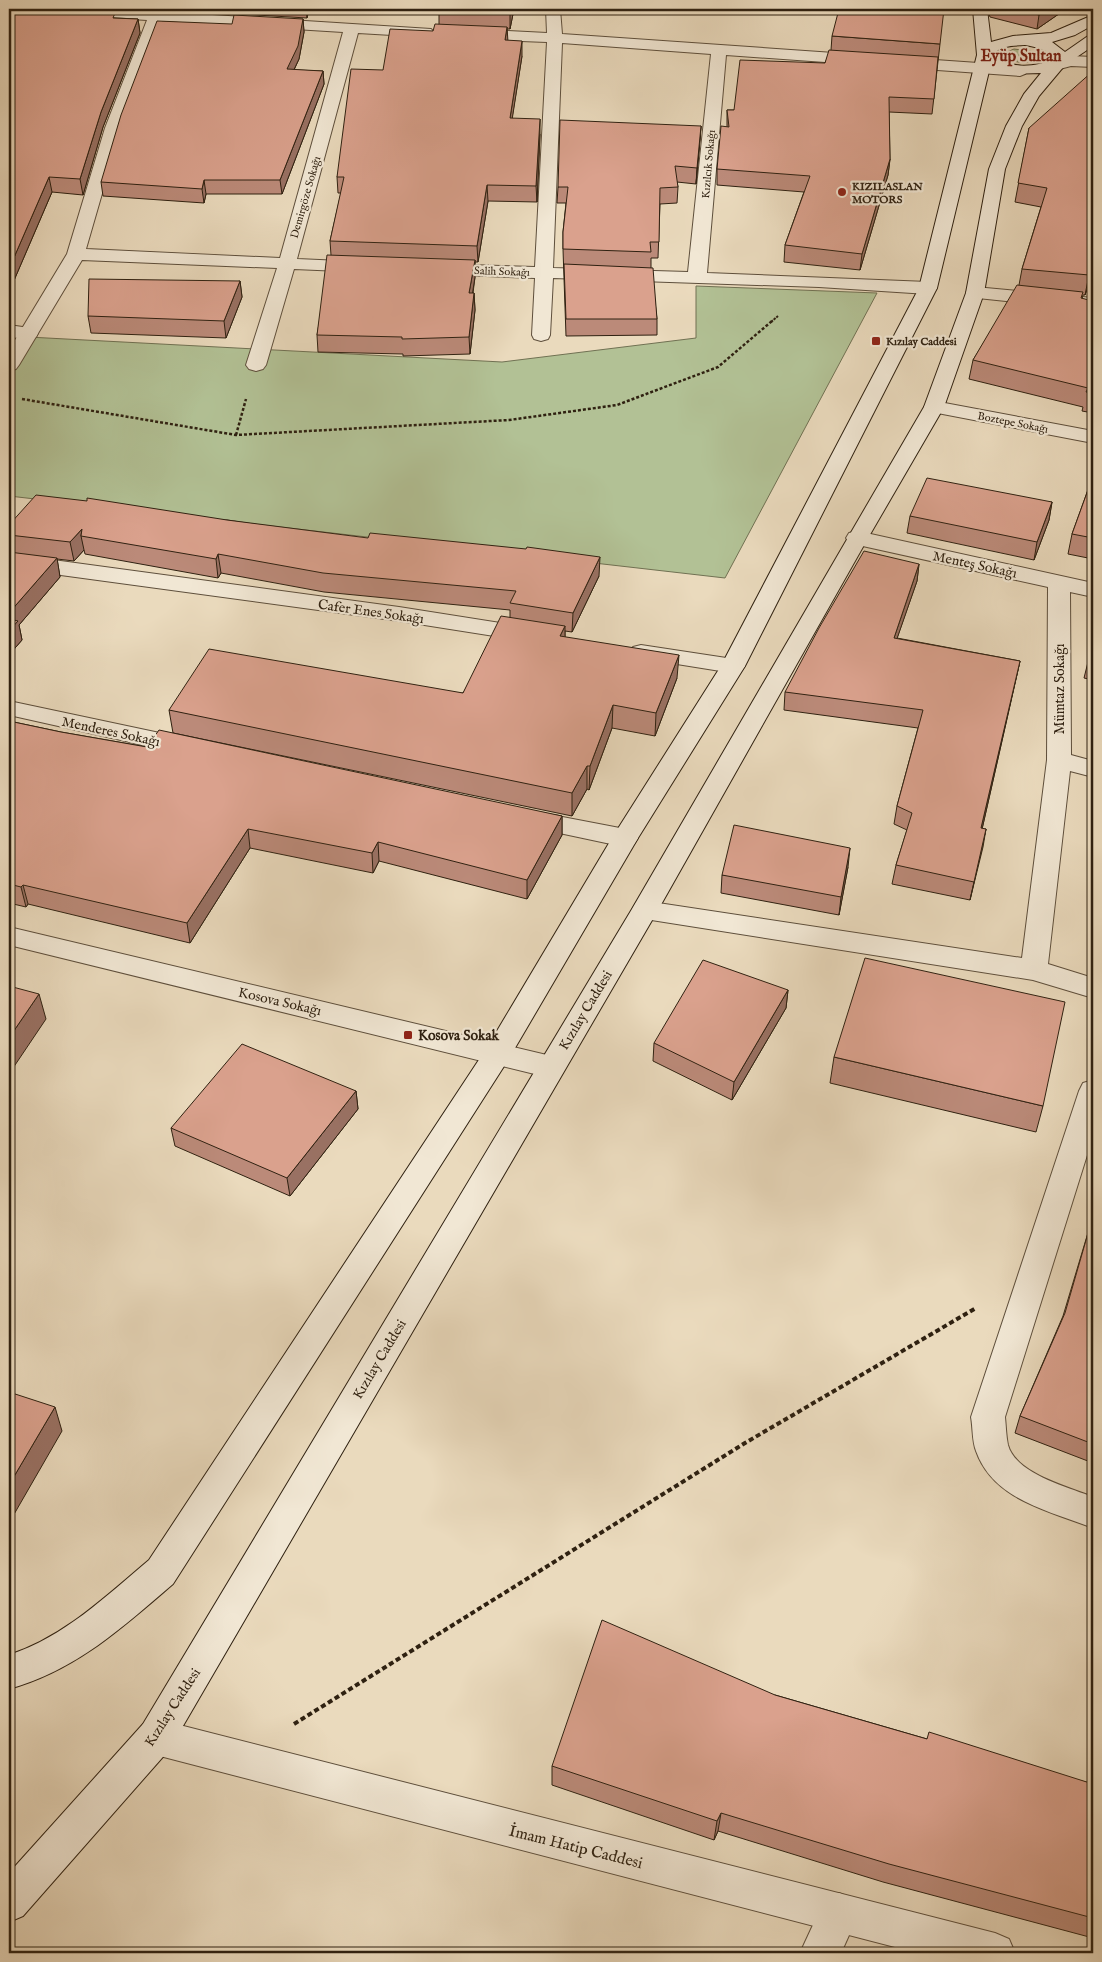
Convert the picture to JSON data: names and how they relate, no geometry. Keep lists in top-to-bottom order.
{
  "streets": {
    "street": [
      "Kızılcık Sokağı",
      "Demirgöze Sokağı",
      "Salih Sokağı",
      "Boztepe Sokağı",
      "Menteş Sokağı",
      "Cafer Enes Sokağı",
      "Mümtaz Sokağı",
      "Menderes Sokağı",
      "Kosova Sokağı",
      "Kızılay Caddesi",
      "İmam Hatip Caddesi"
    ]
  },
  "crossings": [
    ["Kızılcık Sokağı", "Salih Sokağı"],
    ["Boztepe Sokağı", "Kızılay Caddesi"],
    ["Menteş Sokağı", "Mümtaz Sokağı"],
    ["Menteş Sokağı", "Kızılay Caddesi"],
    ["Kosova Sokağı", "Kızılay Caddesi"],
    ["Kızılay Caddesi", "İmam Hatip Caddesi"]
  ],
  "districts": ["Eyüp Sultan"],
  "places": {
    "other": ["KIZILASLAN MOTORS"],
    "transit": ["Kızılay Caddesi", "Kosova Sokak"]
  }
}
